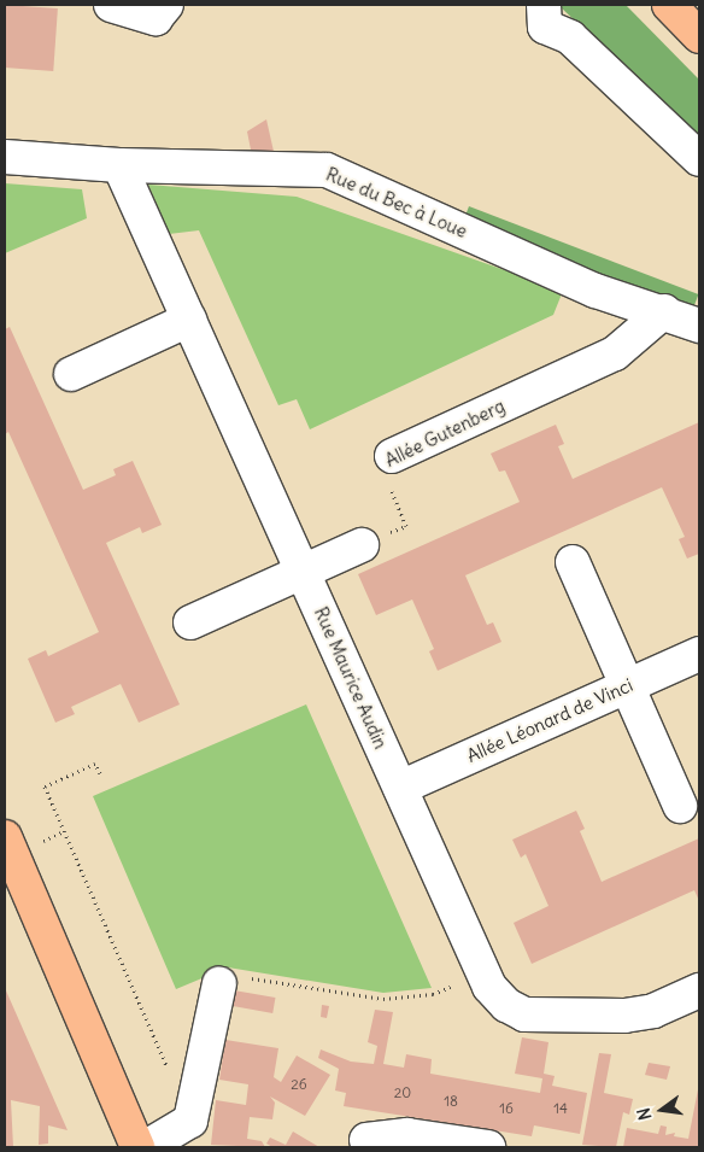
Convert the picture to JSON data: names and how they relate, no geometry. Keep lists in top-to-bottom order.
{
  "streets": {
    "street": [
      "Rue du Bec à Loue",
      "Allée Gutenberg",
      "Rue Maurice Audin",
      "Allée Léonard de Vinci"
    ]
  },
  "crossings": [
    ["Rue du Bec à Loue", "Allée Gutenberg"],
    ["Rue du Bec à Loue", "Rue Maurice Audin"],
    ["Rue Maurice Audin", "Allée Léonard de Vinci"]
  ],
  "house_numbers": [
    "26",
    "20",
    "18",
    "16",
    "14"
  ],
  "north": "left"
}
